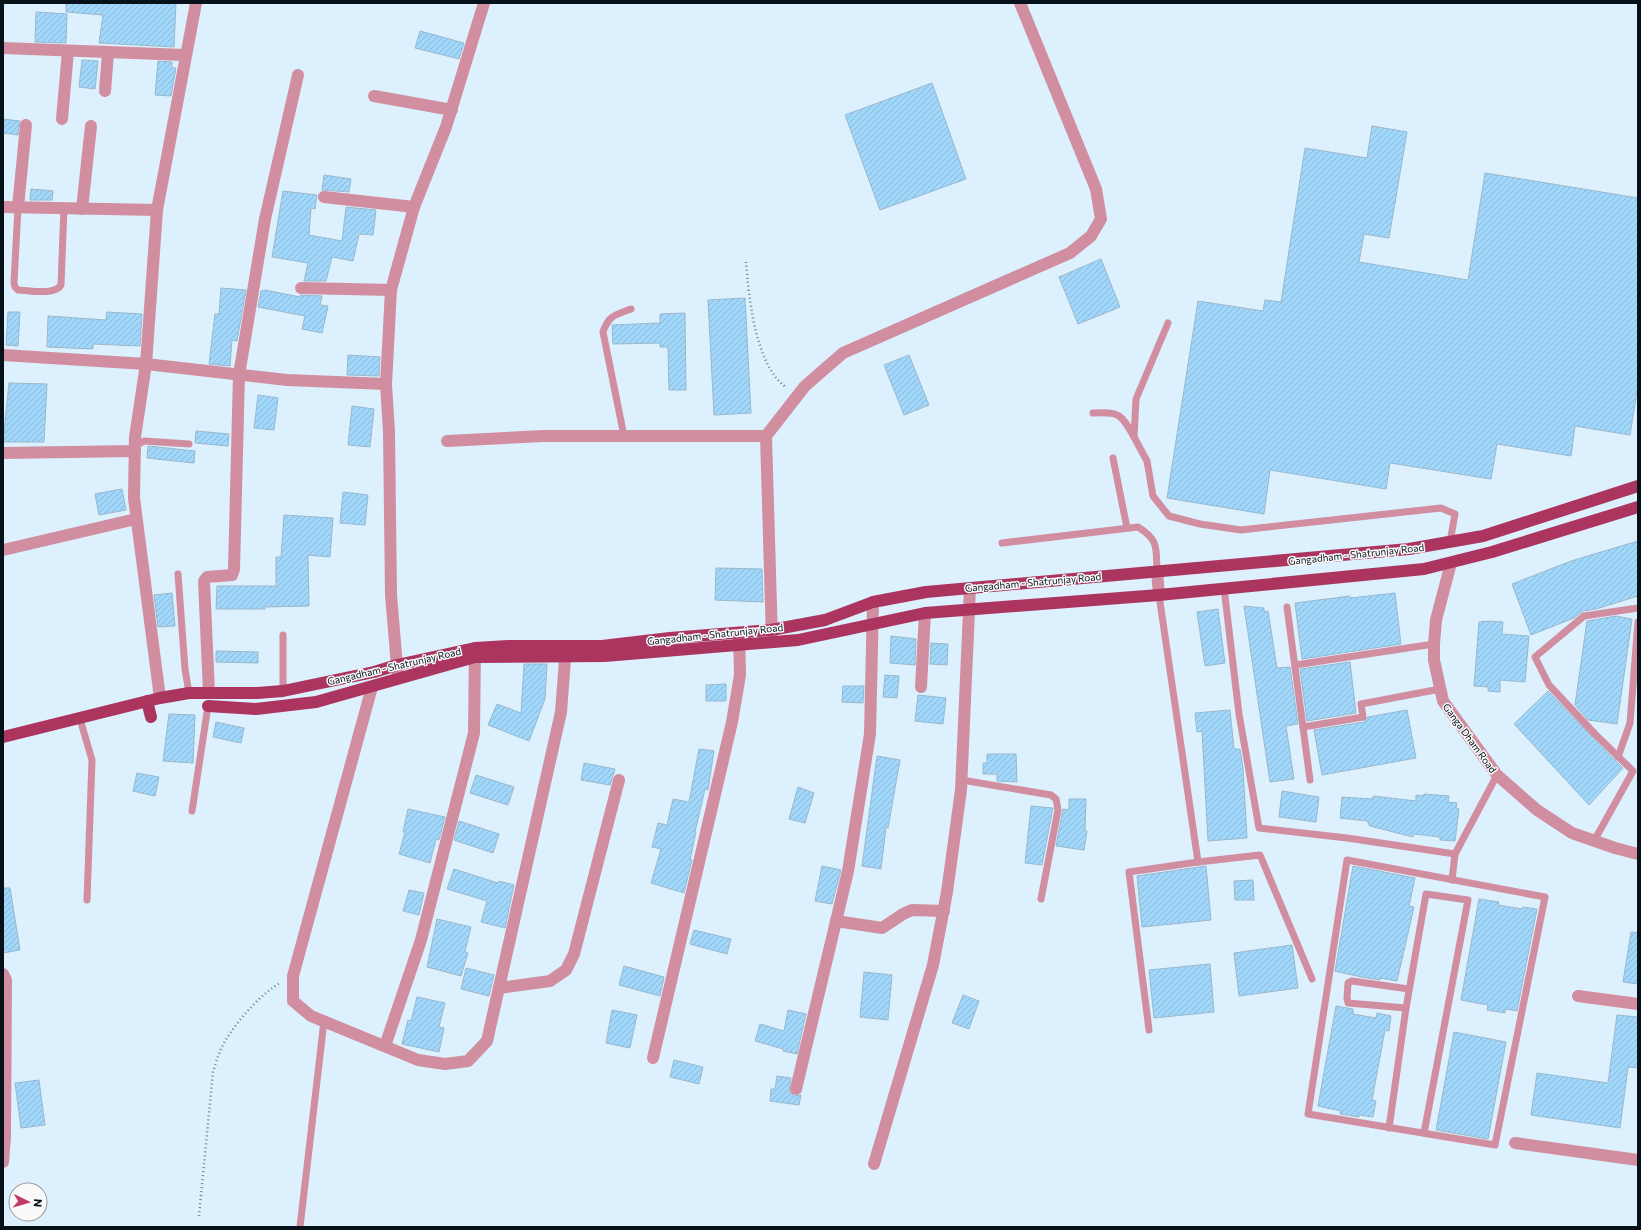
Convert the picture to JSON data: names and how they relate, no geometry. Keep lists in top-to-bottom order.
{
  "streets": {
    "main road": ["Gangadham - Shatrunjay Road"],
    "street": ["Ganga Dham Road"]
  },
  "crossings": [
    ["Gangadham - Shatrunjay Road", "Ganga Dham Road"]
  ],
  "north": "right"
}
